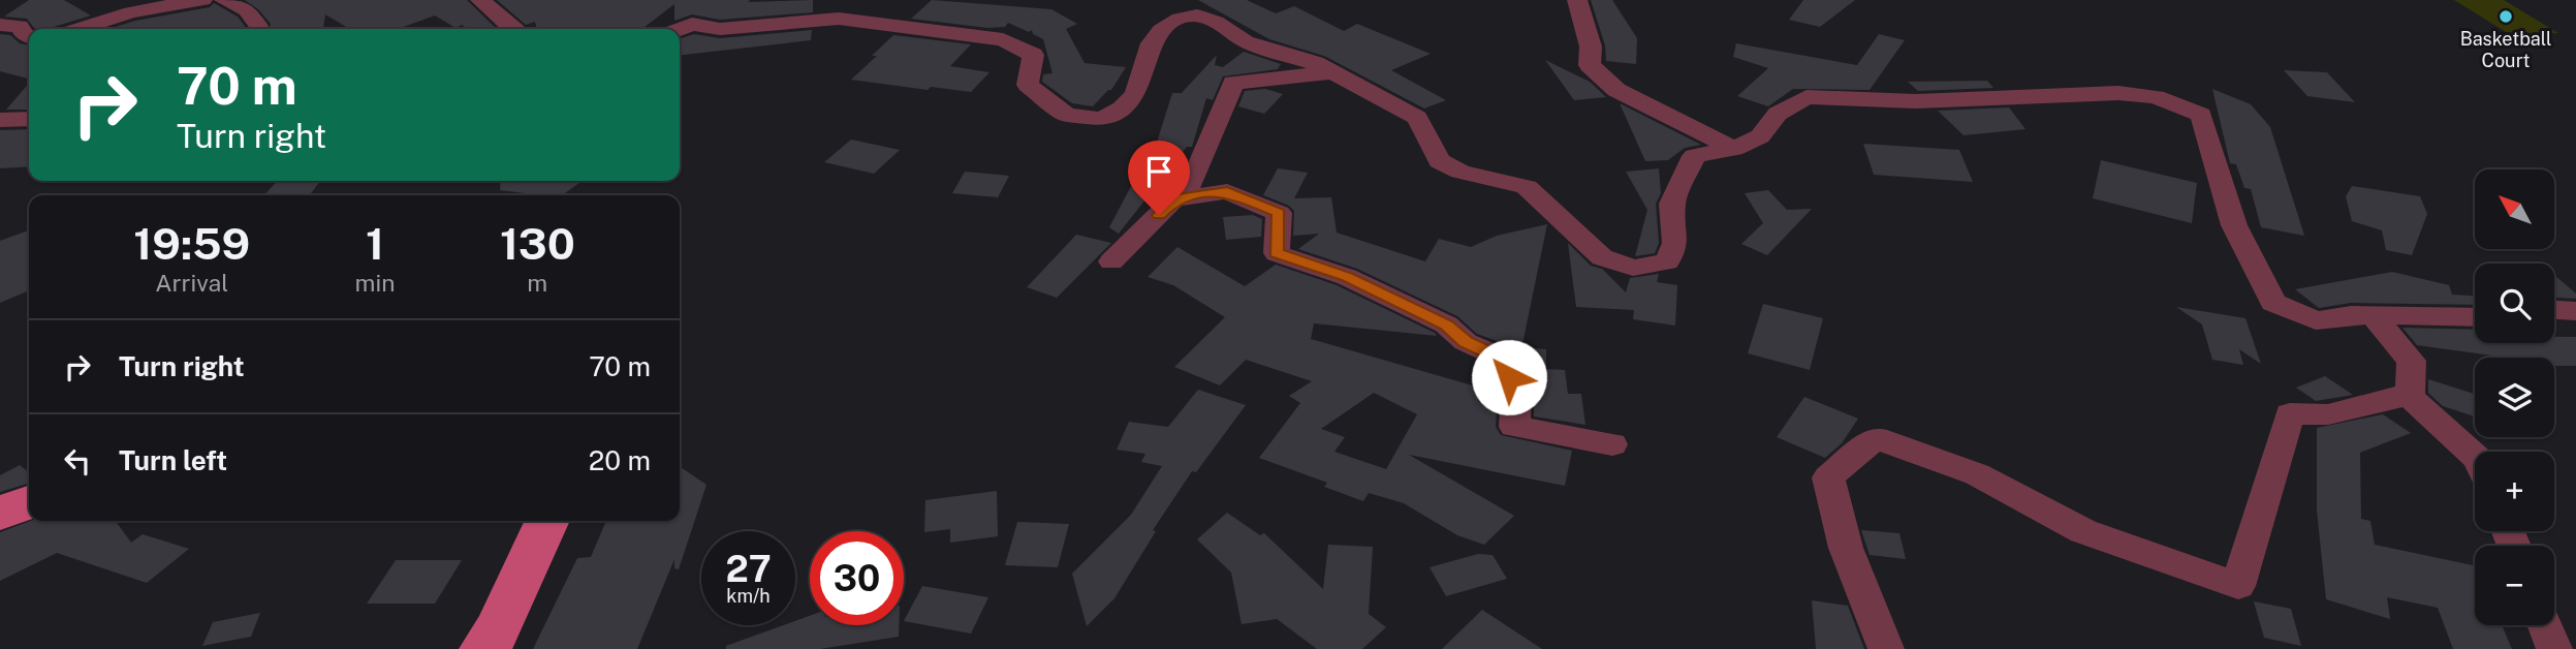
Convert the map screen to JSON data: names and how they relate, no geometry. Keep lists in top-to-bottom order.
{
  "places": ["Basketball Court"],
  "north": "top left",
  "page": {
    "turn": ["70 m", "Turn right"],
    "map_buttons": ["+", "−"],
    "eta": [
      "19:59",
      "Arrival",
      "1",
      "min",
      "130",
      "m"
    ],
    "list": [
      {
        "name": "Turn right",
        "value": "70 m"
      },
      {
        "name": "Turn left",
        "value": "20 m"
      }
    ],
    "speed": "27 km/h",
    "limit": "30"
  }
}
